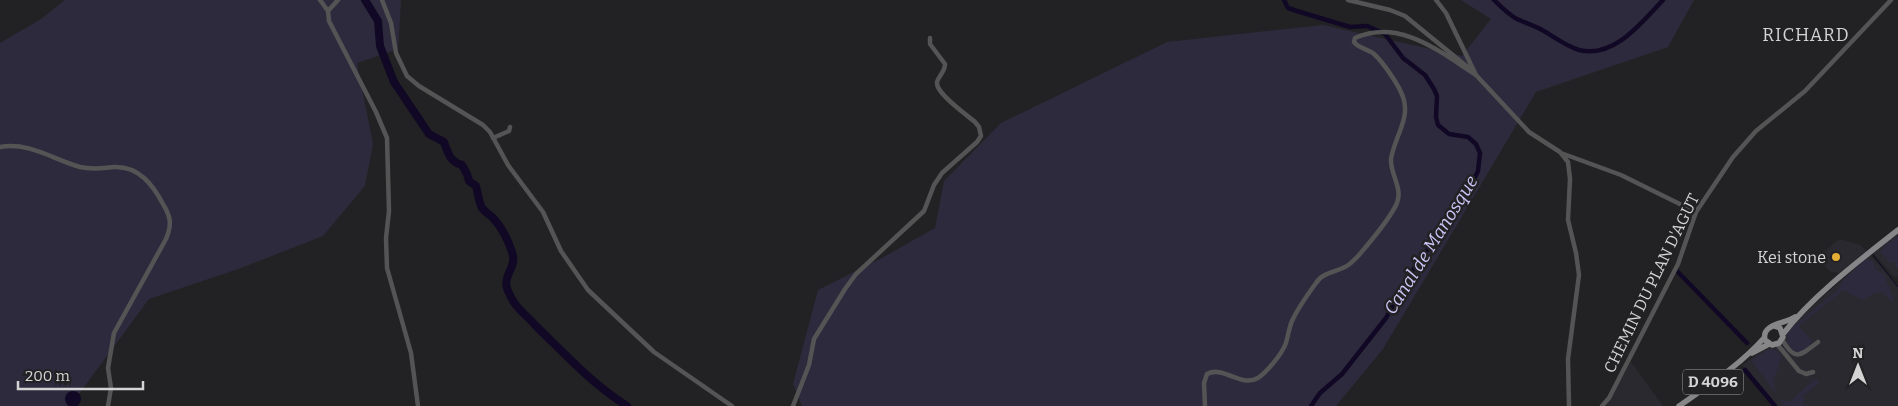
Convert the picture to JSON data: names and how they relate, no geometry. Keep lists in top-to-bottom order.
{
  "streets": {
    "main road": ["D 4096"],
    "street": ["CHEMIN DU PLAN D'AGUT"]
  },
  "districts": ["RICHARD"],
  "water": ["Canal de Manosque"],
  "places": ["Kei stone"],
  "scale_bar": "200 m",
  "north": "top"
}
